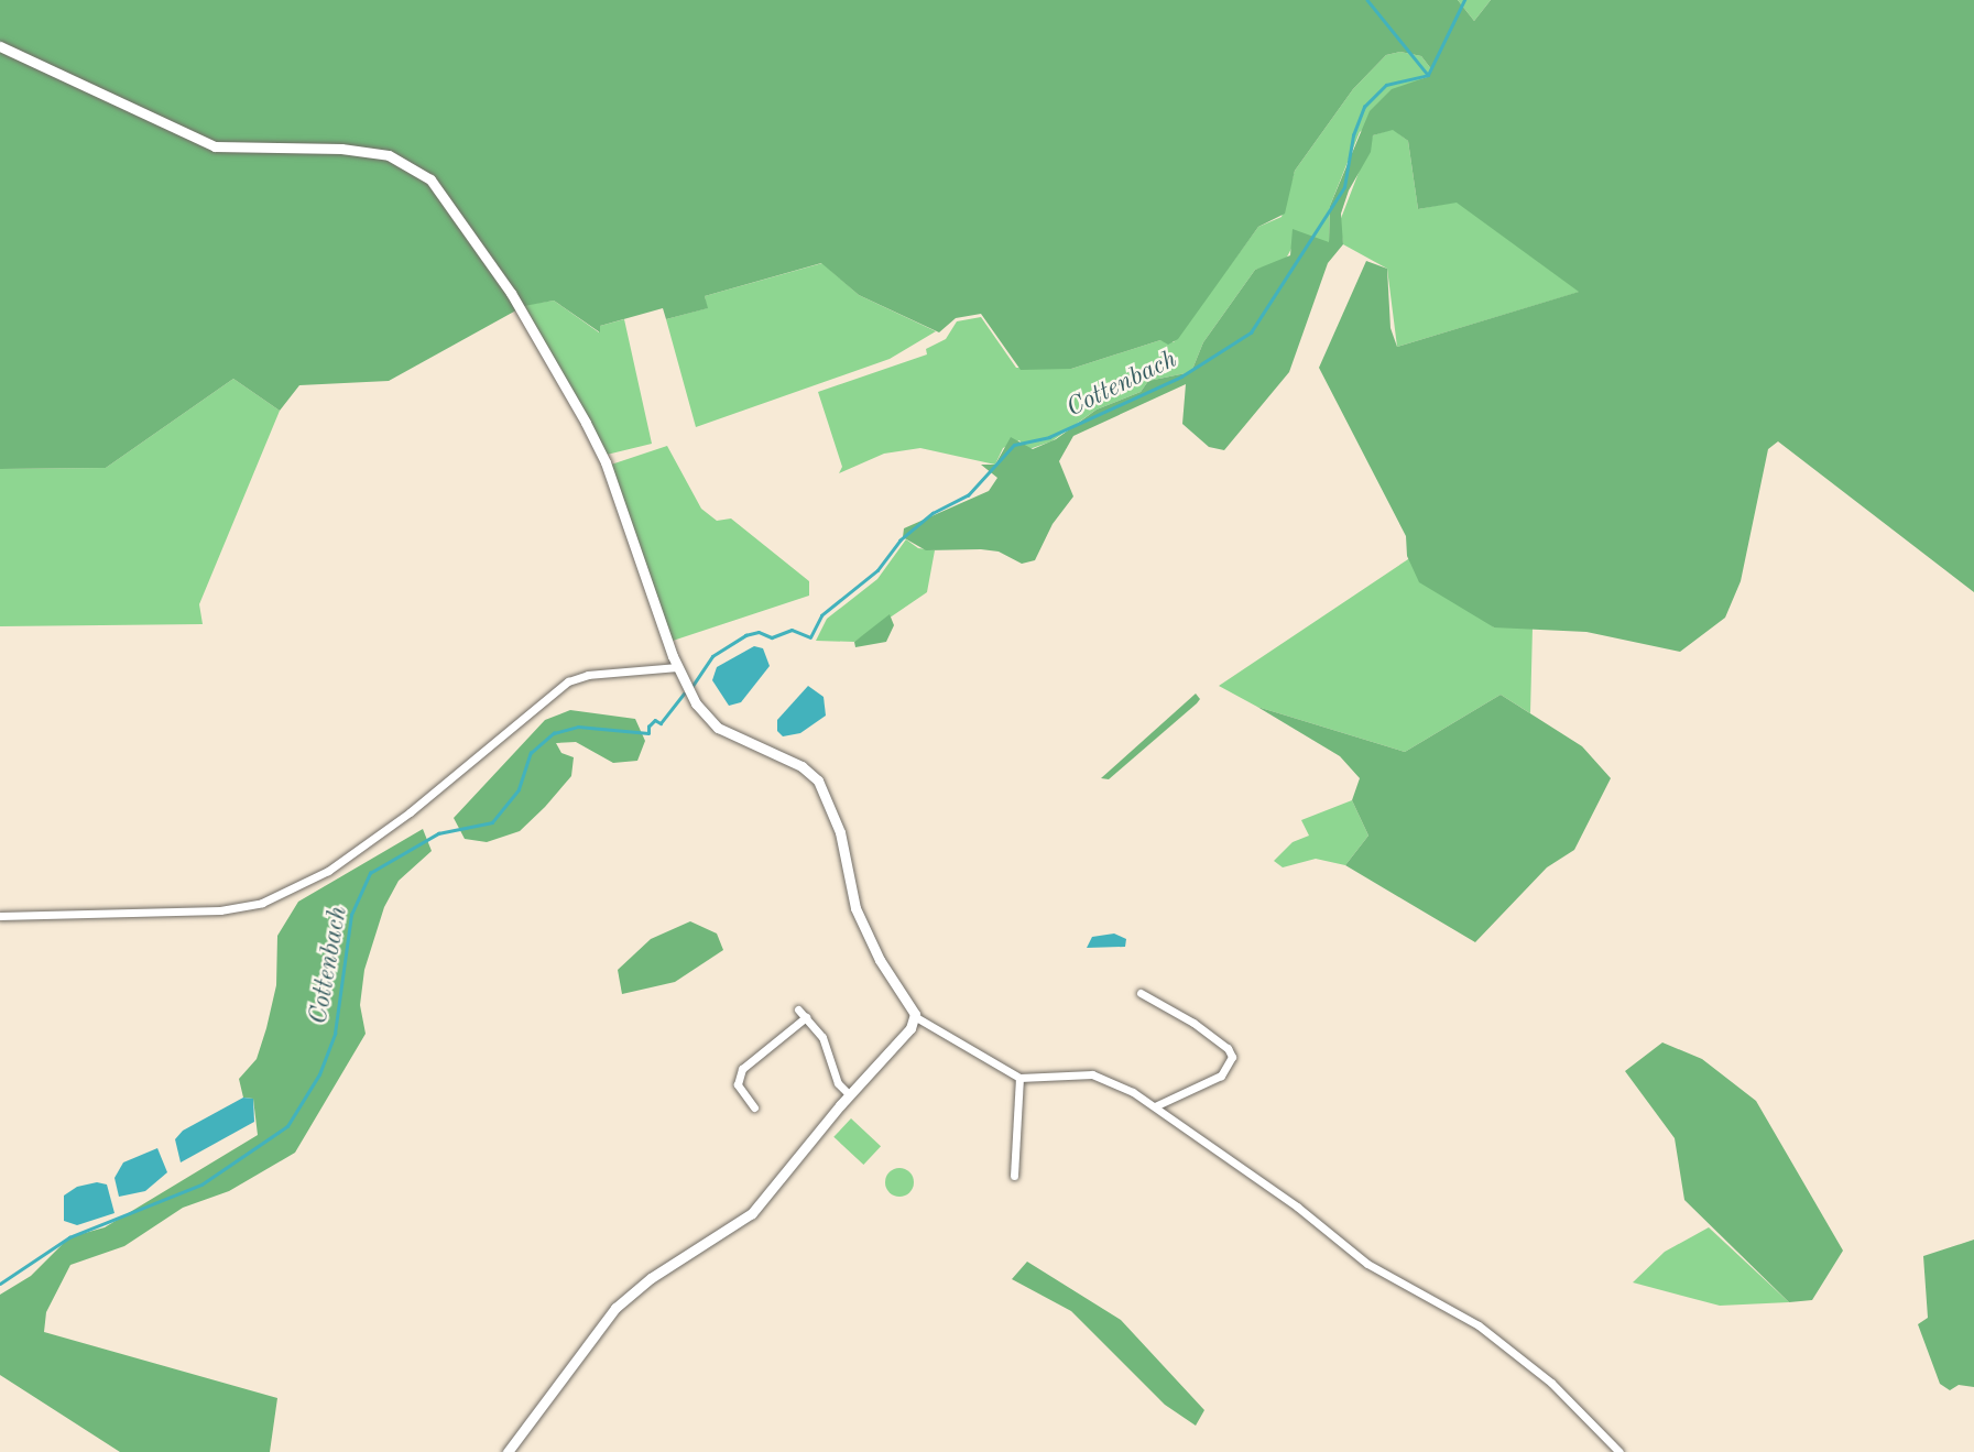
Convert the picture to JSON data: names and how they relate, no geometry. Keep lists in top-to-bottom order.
{
  "water": ["Cottenbach"]
}
